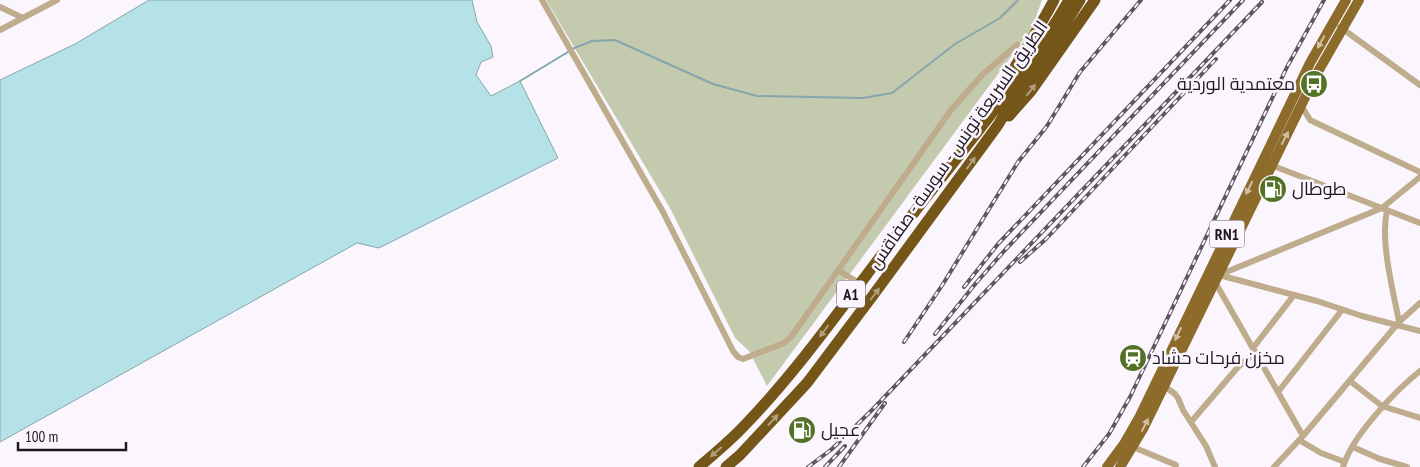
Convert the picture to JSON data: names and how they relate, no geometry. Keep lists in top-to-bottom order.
{
  "streets": {
    "highway": ["الطريق السريعة تونس - سوسة - صفاقس", "A1"],
    "main road": ["RN1"]
  },
  "places": {
    "bus stop": ["معتمدية الوردية"],
    "fuel station": ["طوطال", "عجيل"],
    "station": ["مخزن فرحات حشاد"]
  },
  "scale_bar": "100 m"
}
